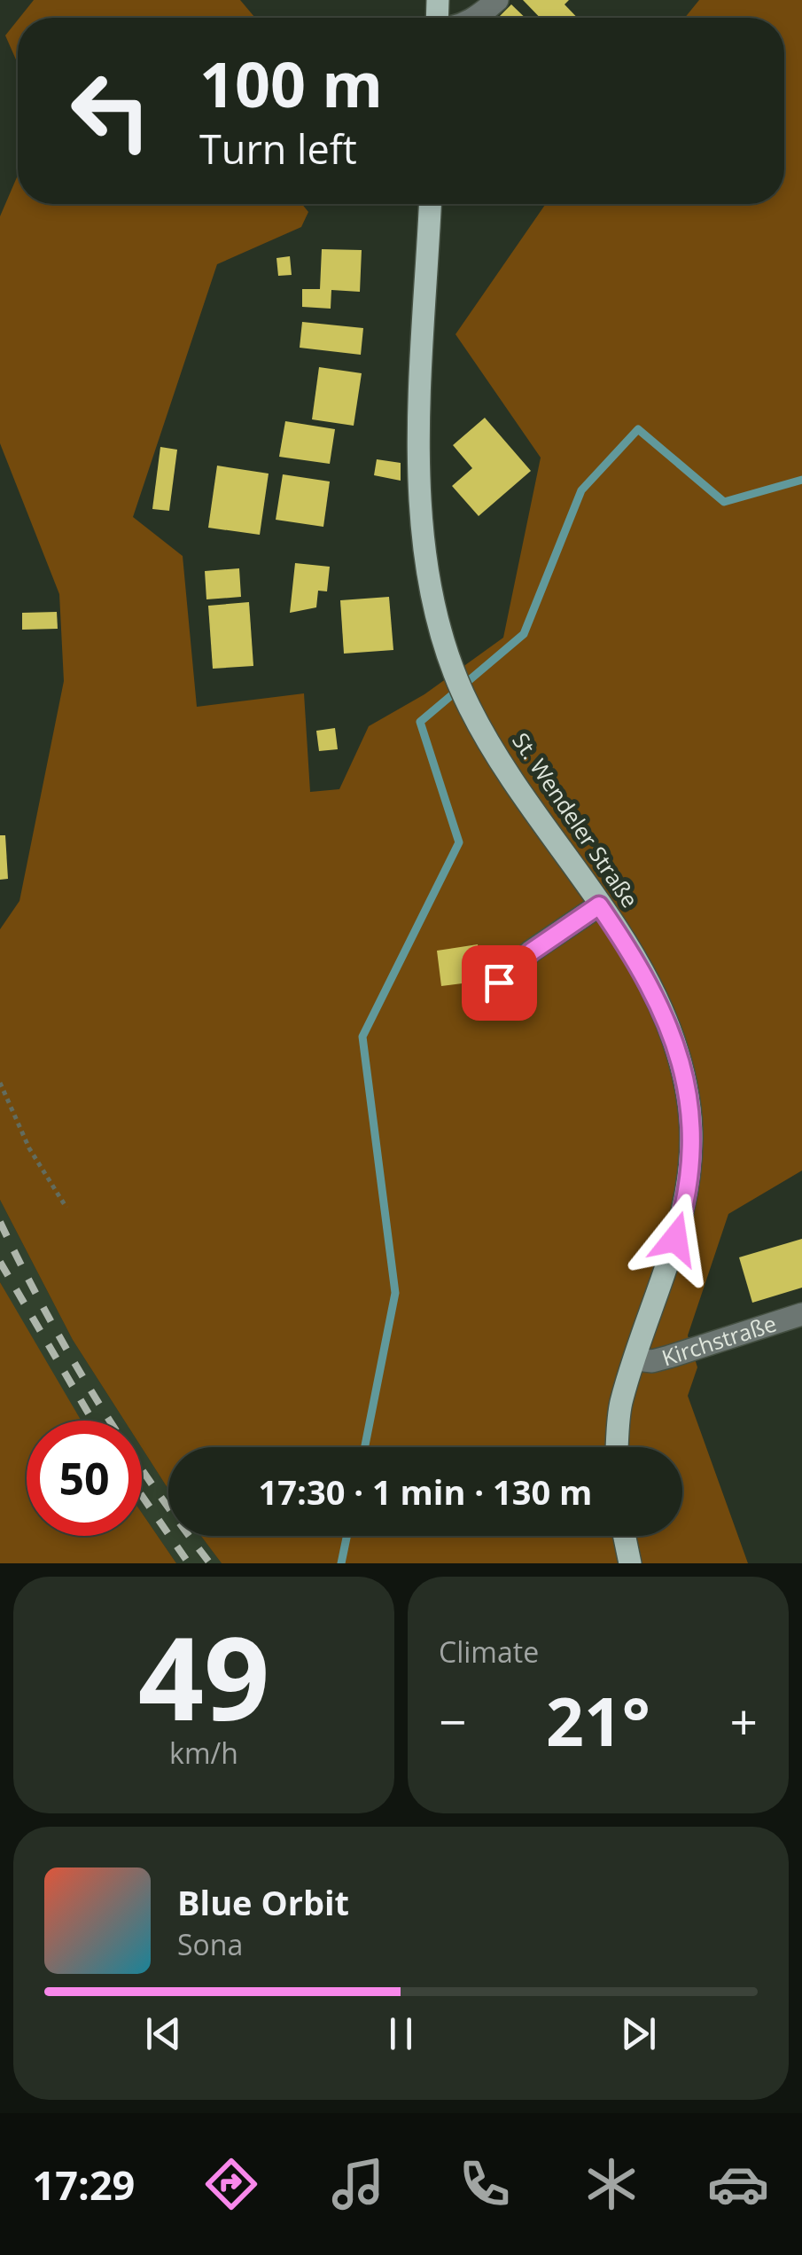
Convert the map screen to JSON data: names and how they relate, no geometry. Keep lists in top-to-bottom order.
{
  "streets": {
    "main road": ["St. Wendeler Straße"],
    "street": ["Kirchstraße"]
  },
  "crossings": [
    ["St. Wendeler Straße", "Kirchstraße"]
  ],
  "page": {
    "turn": ["100 m", "Turn left"],
    "limit": "50",
    "trip": "17:30 · 1 min · 130 m",
    "tile": [
      ["49", "km/h"],
      "Climate"
    ],
    "heat": ["−", "21°", "+"],
    "song": ["Blue Orbit", "Sona"],
    "tabs": "17:29"
  }
}
